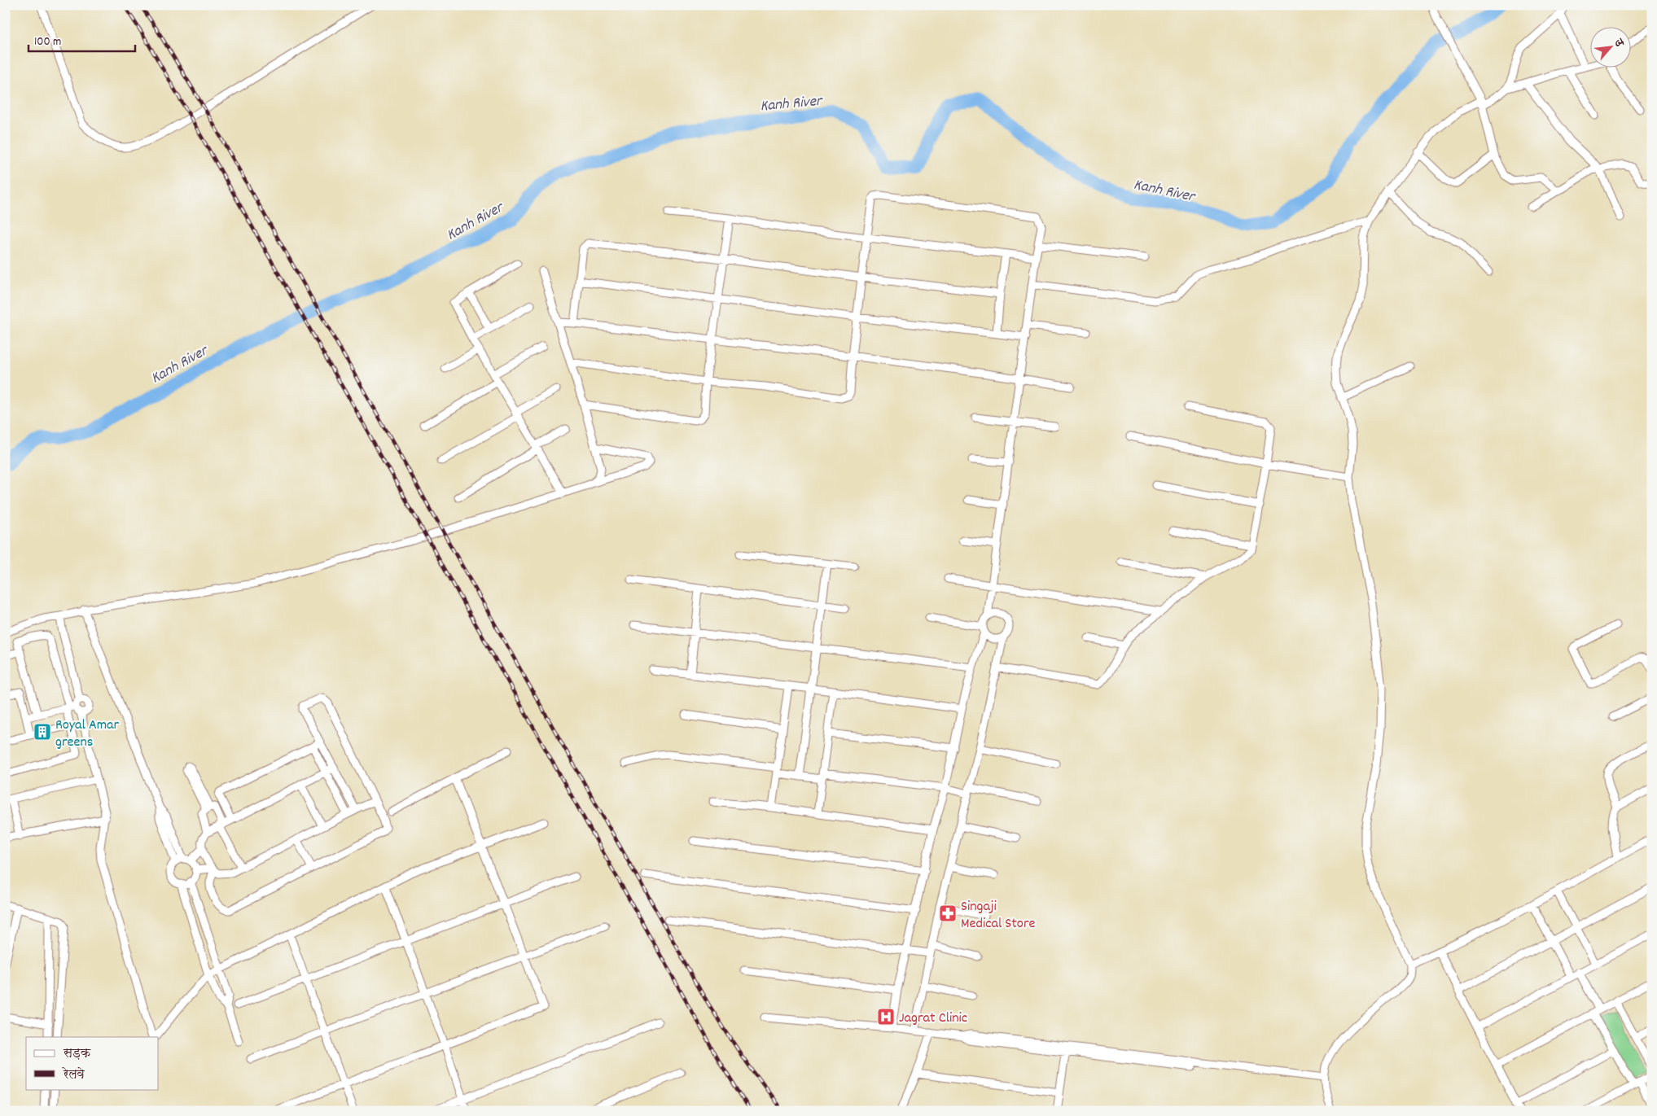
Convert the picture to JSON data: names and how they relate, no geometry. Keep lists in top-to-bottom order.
{
  "water": ["Kanh River"],
  "places": {
    "building": ["Royal Amar greens"],
    "pharmacy": ["Singaji Medical Store"],
    "hospital": ["Jagrat Clinic"]
  },
  "legend": ["सड़क", "रेलवे"],
  "scale_bar": "100 m",
  "north": "top right"
}
